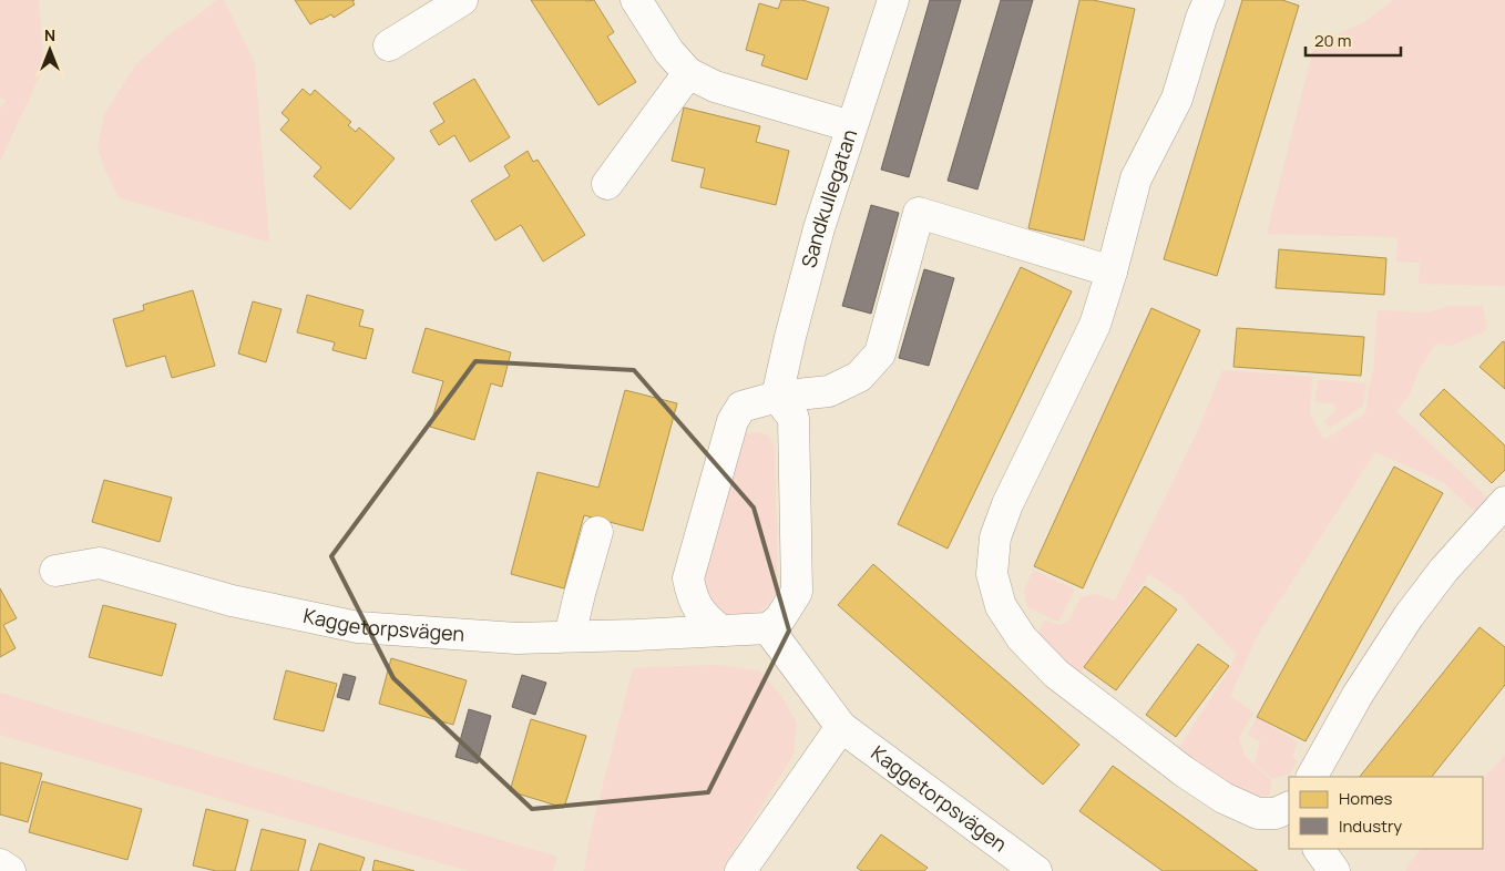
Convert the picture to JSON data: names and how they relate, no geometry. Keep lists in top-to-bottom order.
{
  "streets": {
    "street": ["Sandkullegatan", "Kaggetorpsvägen"]
  },
  "legend": ["Homes", "Industry"],
  "scale_bar": "20 m",
  "north": "top"
}
